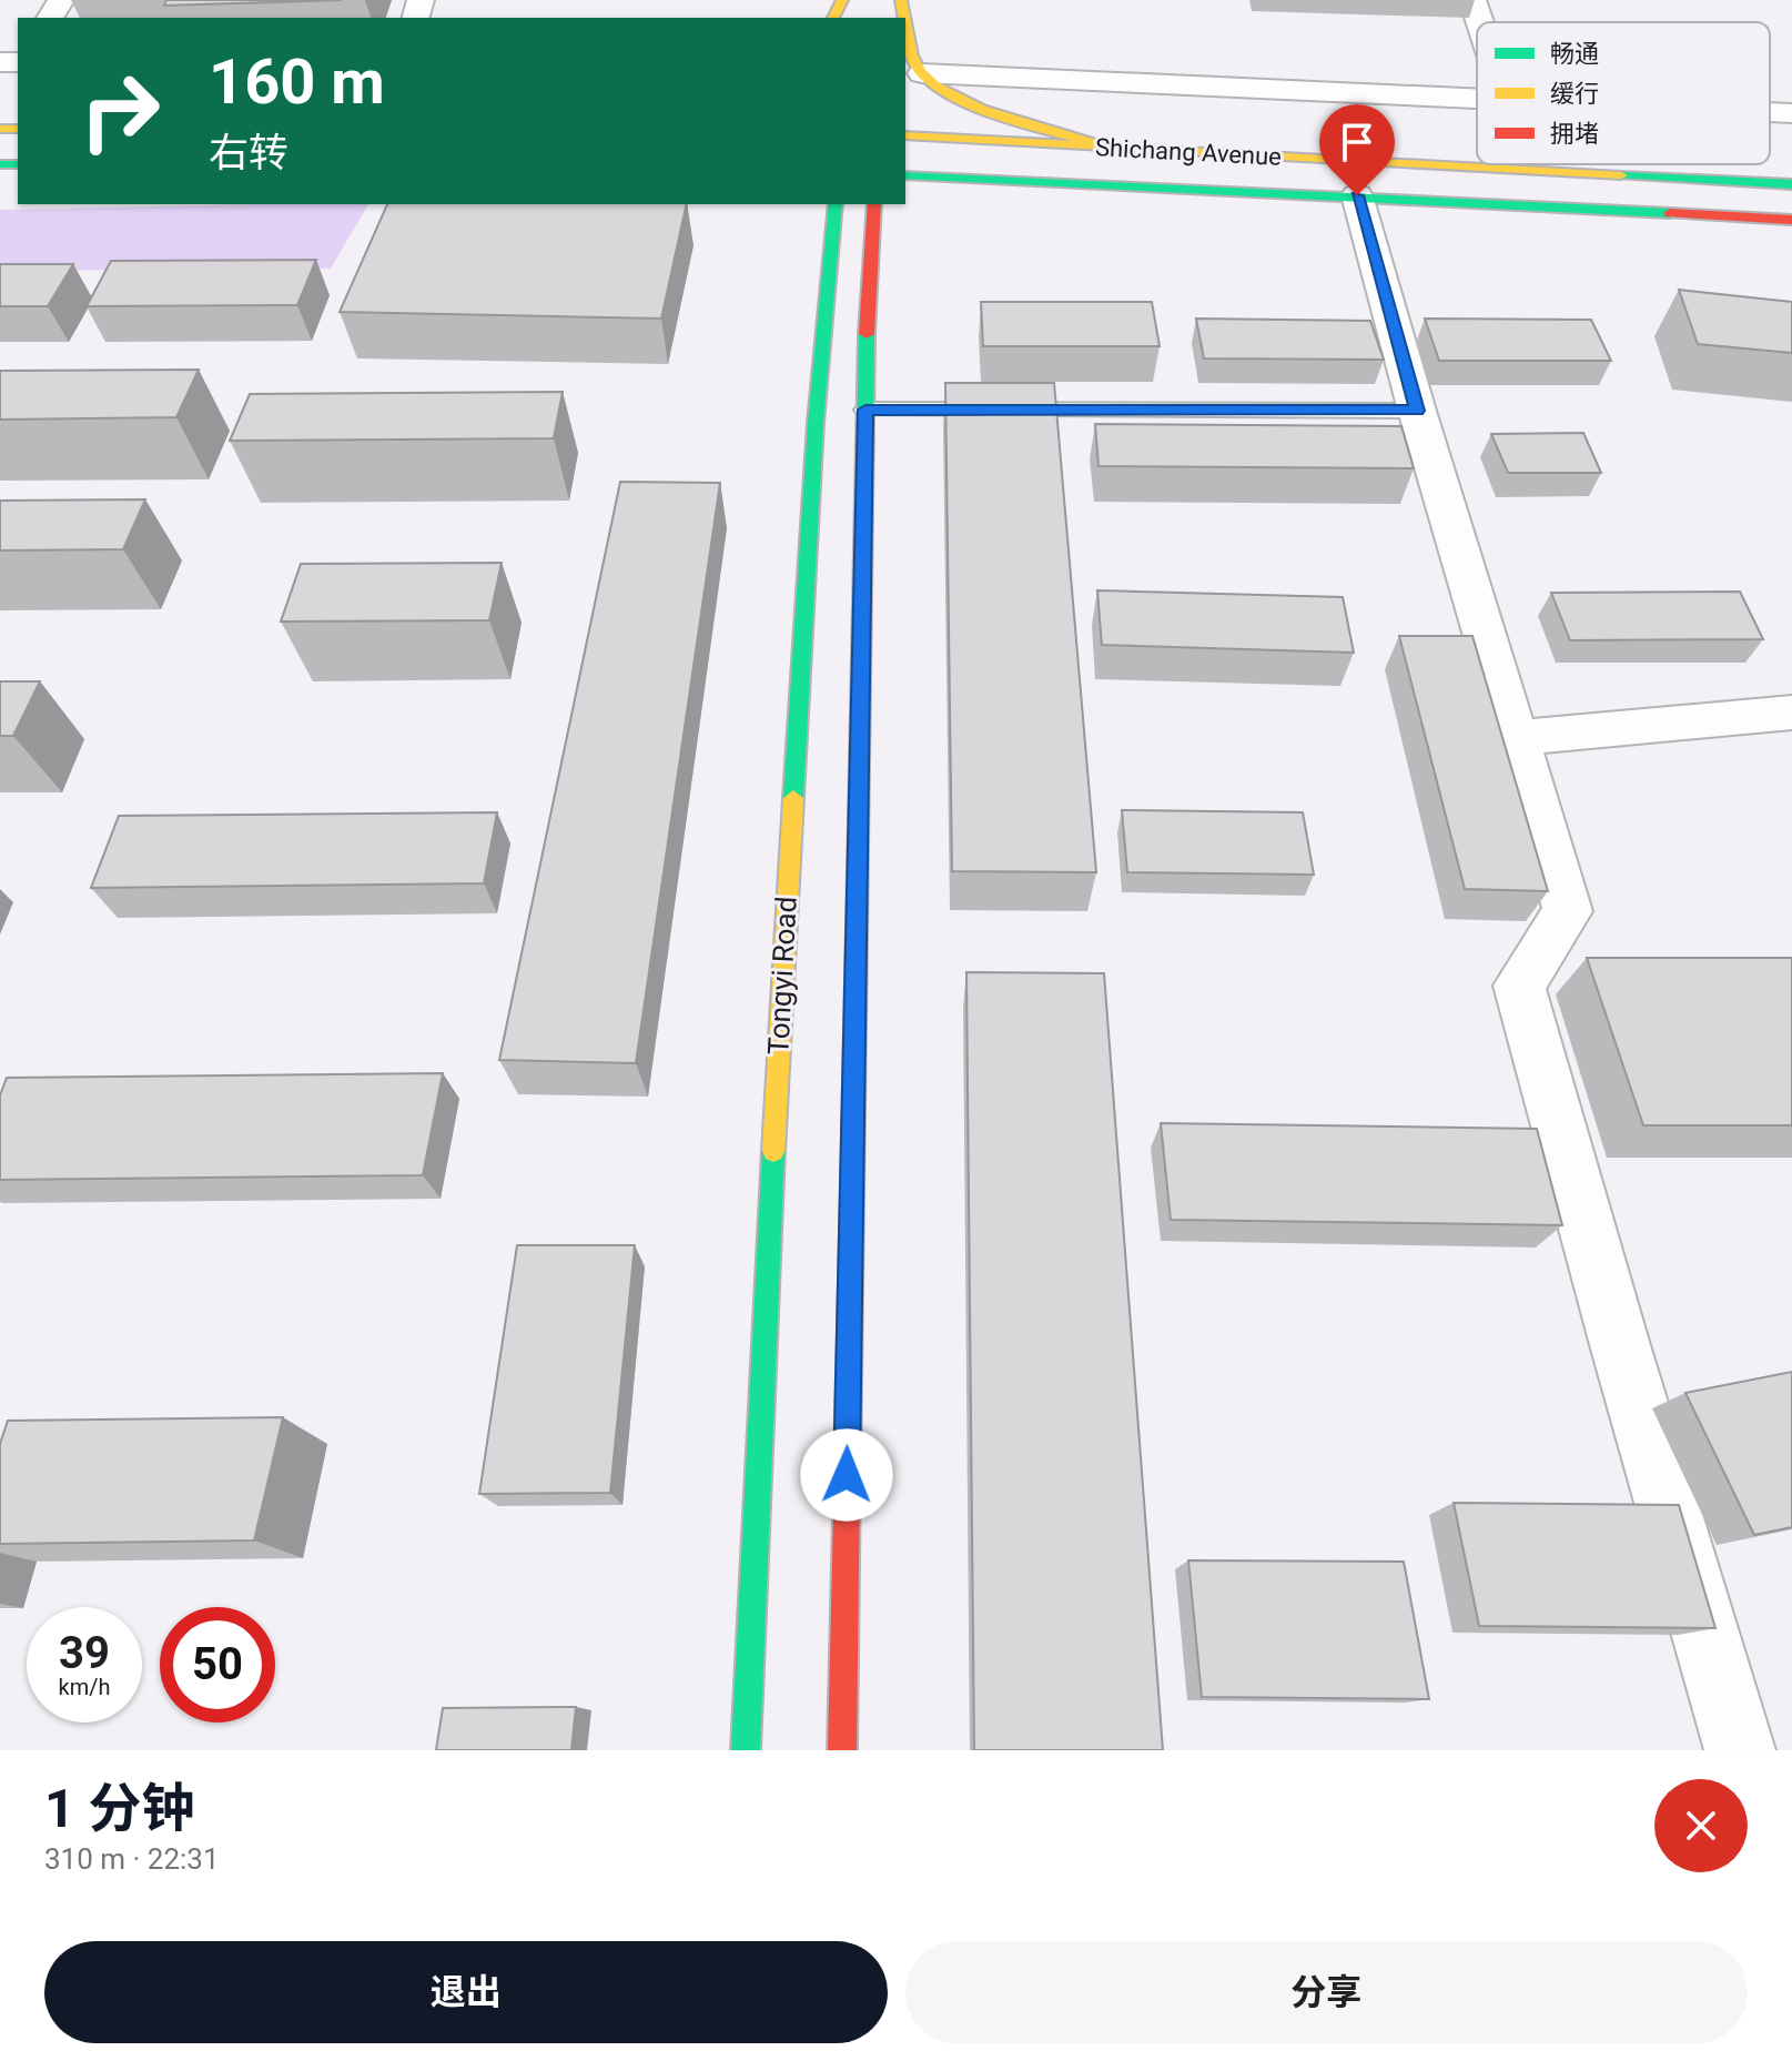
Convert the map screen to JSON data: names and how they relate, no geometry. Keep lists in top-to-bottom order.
{
  "streets": {
    "main road": ["Shichang Avenue", "Tongyi Road"]
  },
  "legend": ["畅通", "缓行", "拥堵"],
  "page": {
    "turn": ["160 m", "右转"],
    "speed": "39 km/h",
    "limit": "50",
    "heading": ["1 分钟", "310 m · 22:31"],
    "buttons": ["退出", "分享"]
  }
}
